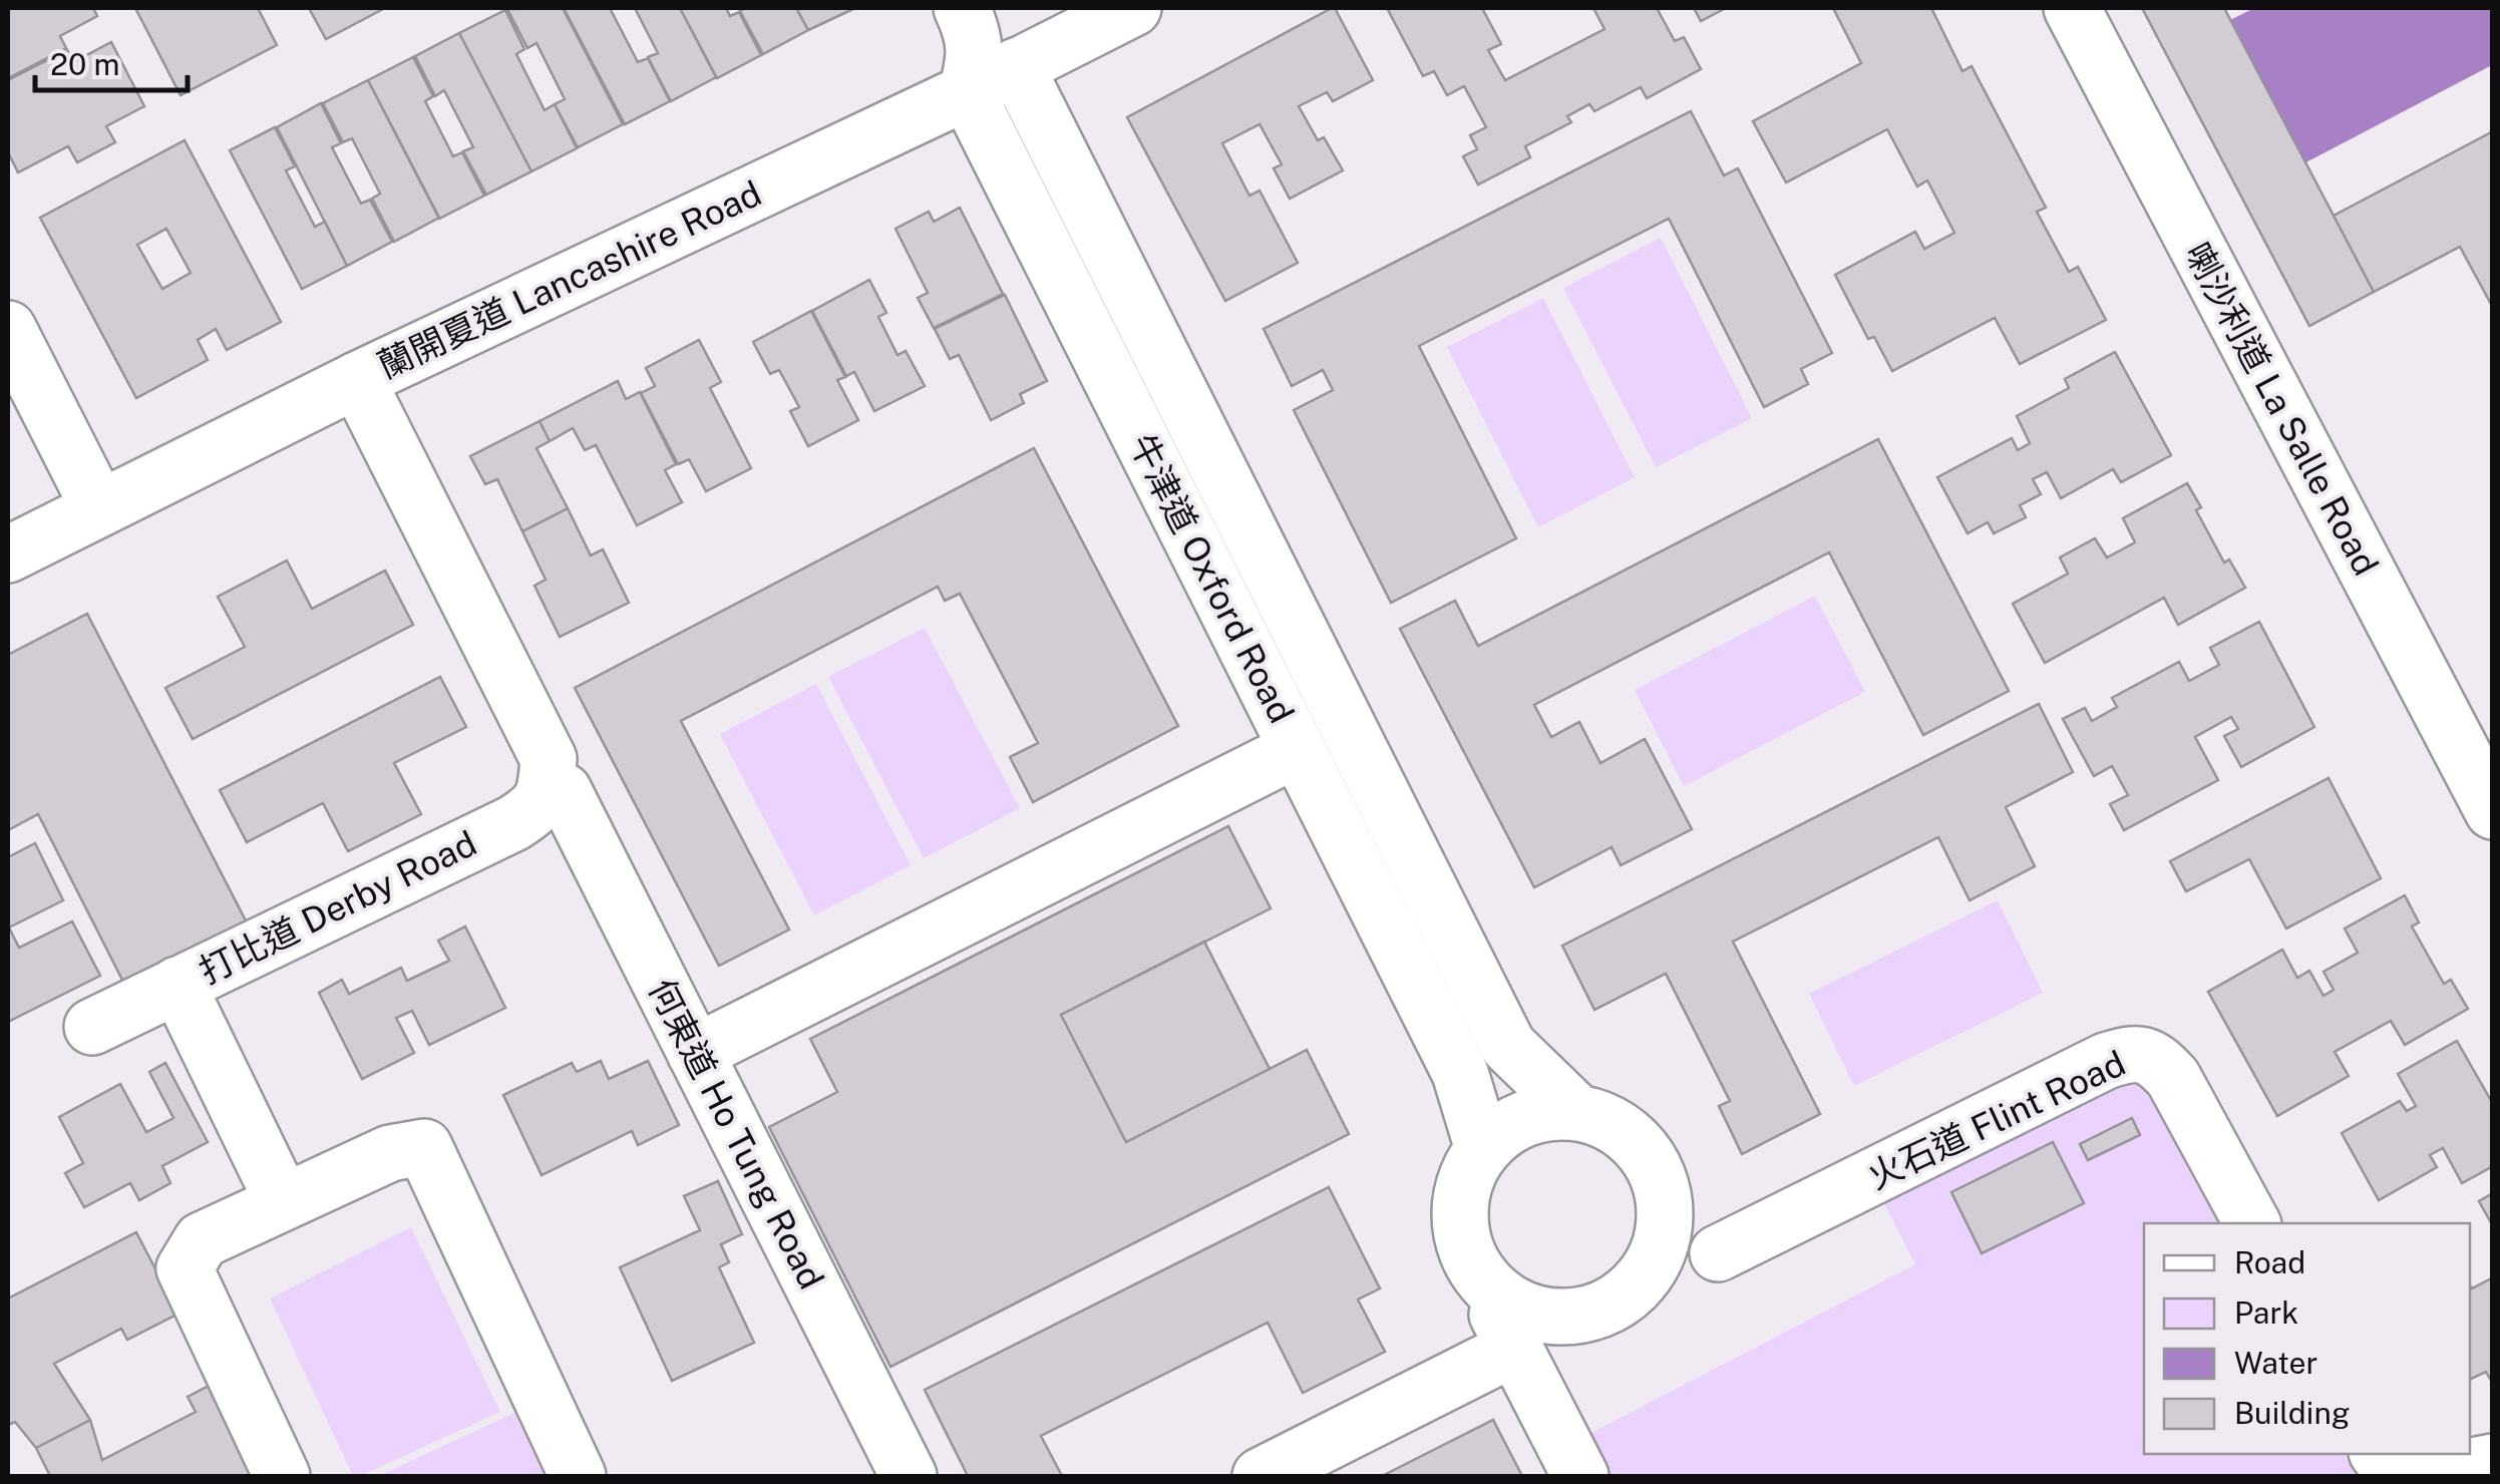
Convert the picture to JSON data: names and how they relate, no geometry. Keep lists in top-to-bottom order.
{
  "streets": {
    "street": [
      "蘭開夏道 Lancashire Road",
      "喇沙利道 La Salle Road",
      "牛津道 Oxford Road",
      "打比道 Derby Road",
      "火石道 Flint Road",
      "何東道 Ho Tung Road"
    ]
  },
  "crossings": [
    ["蘭開夏道 Lancashire Road", "牛津道 Oxford Road"],
    ["蘭開夏道 Lancashire Road", "何東道 Ho Tung Road"],
    ["打比道 Derby Road", "何東道 Ho Tung Road"]
  ],
  "legend": [
    "Road",
    "Park",
    "Water",
    "Building"
  ],
  "scale_bar": "20 m"
}
